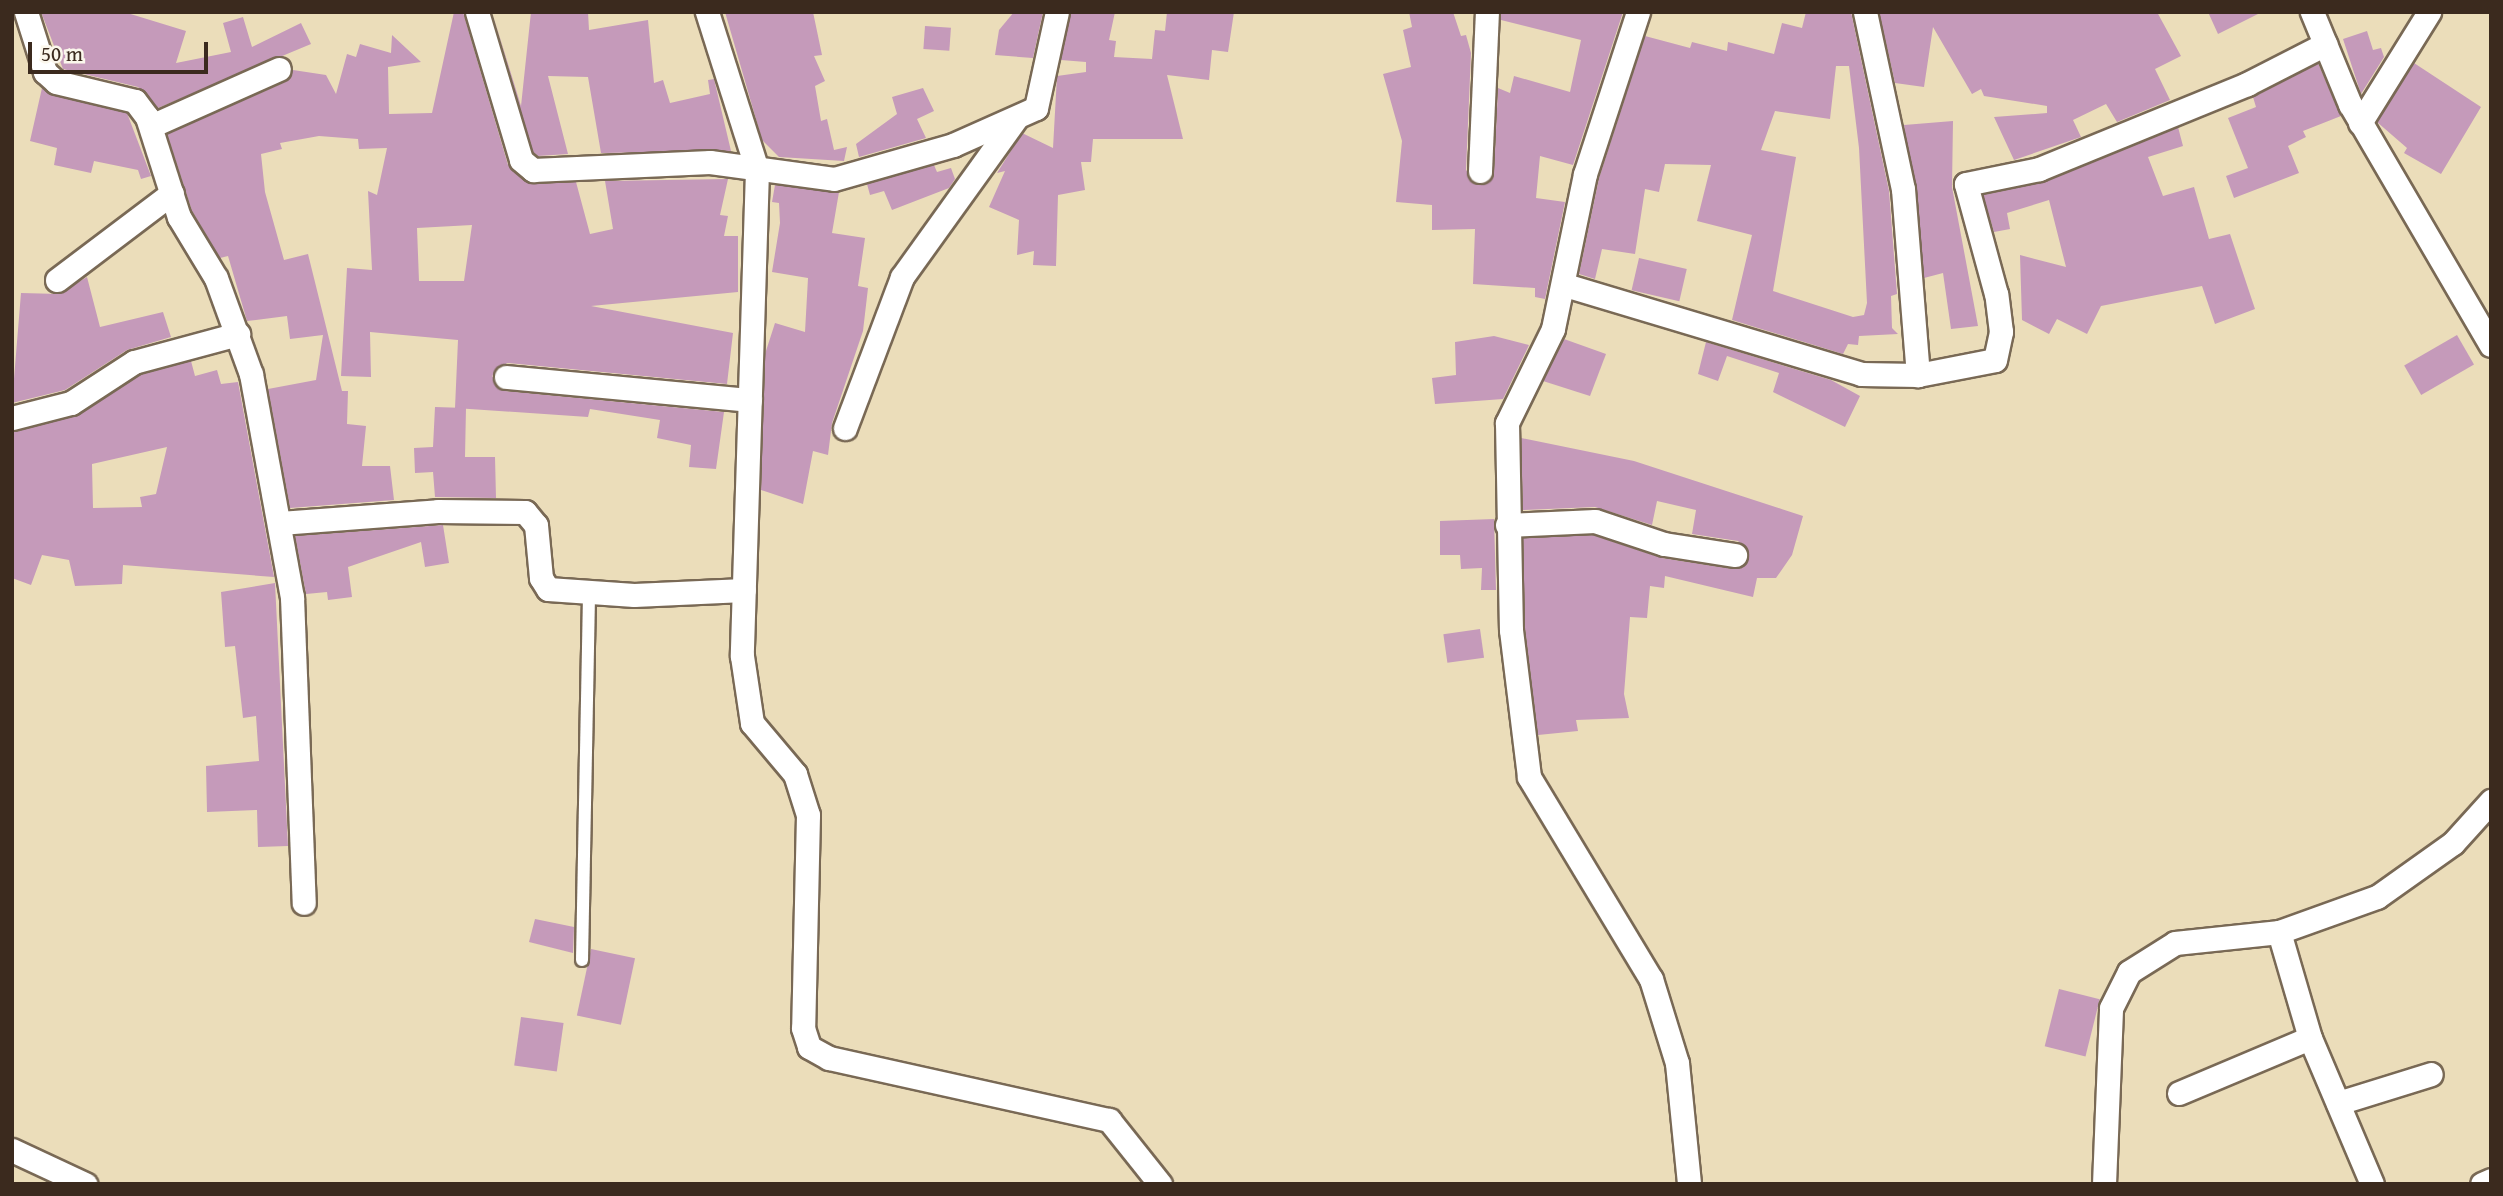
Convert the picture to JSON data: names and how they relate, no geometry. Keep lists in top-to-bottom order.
{
  "scale_bar": "50 m"
}
